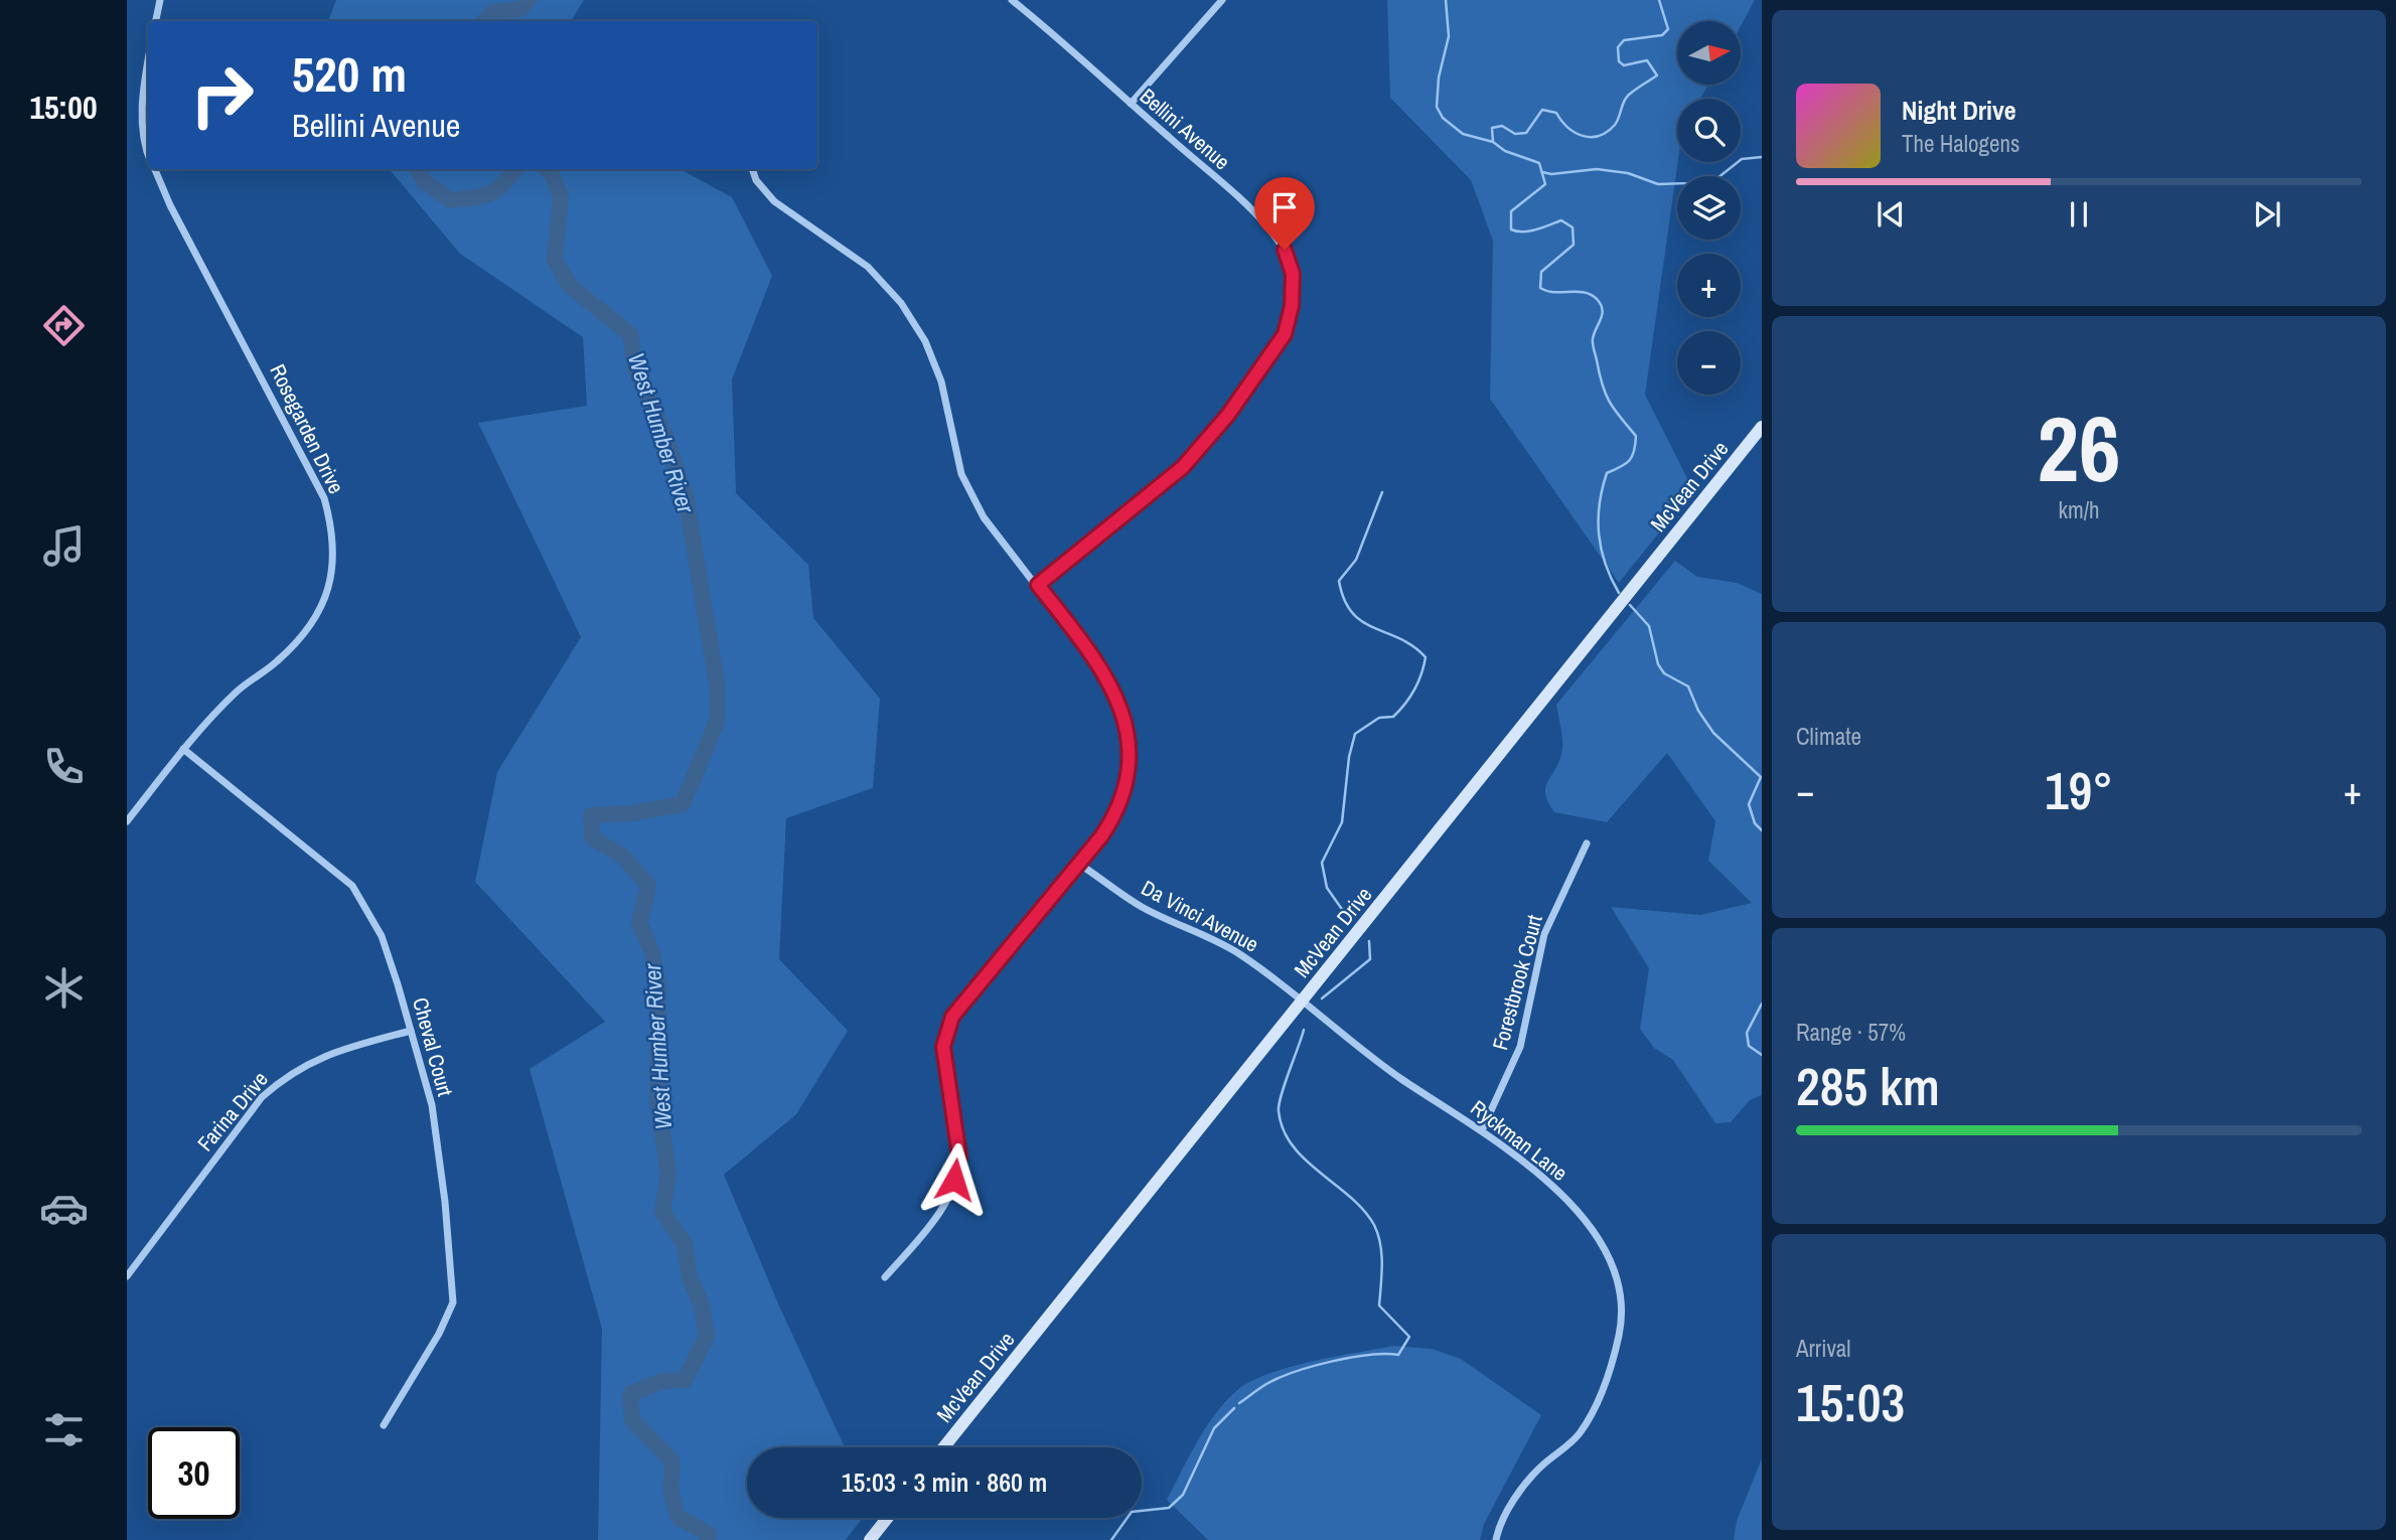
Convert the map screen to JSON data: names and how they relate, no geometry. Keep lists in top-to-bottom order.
{
  "streets": {
    "main road": ["McVean Drive"],
    "street": [
      "Bellini Avenue",
      "Rosegarden Drive",
      "Da Vinci Avenue",
      "Forestbrook Court",
      "Cheval Court",
      "Farina Drive",
      "Ryckman Lane"
    ]
  },
  "crossings": [
    ["Rosegarden Drive", "Cheval Court"],
    ["McVean Drive", "Da Vinci Avenue"],
    ["McVean Drive", "Ryckman Lane"],
    ["Da Vinci Avenue", "Ryckman Lane"],
    ["Forestbrook Court", "Ryckman Lane"],
    ["Cheval Court", "Farina Drive"]
  ],
  "water": ["West Humber River"],
  "north": "right",
  "page": {
    "tabs": "15:00",
    "map_buttons": ["+", "−"],
    "turn": ["520 m", "Bellini Avenue"],
    "song": ["Night Drive", "The Halogens"],
    "tile": [
      ["26", "km/h"],
      "Climate",
      ["Range · 57%", "285 km"],
      ["Arrival", "15:03"]
    ],
    "heat": ["−", "19°", "+"],
    "limit": "30",
    "trip": "15:03 · 3 min · 860 m"
  }
}
